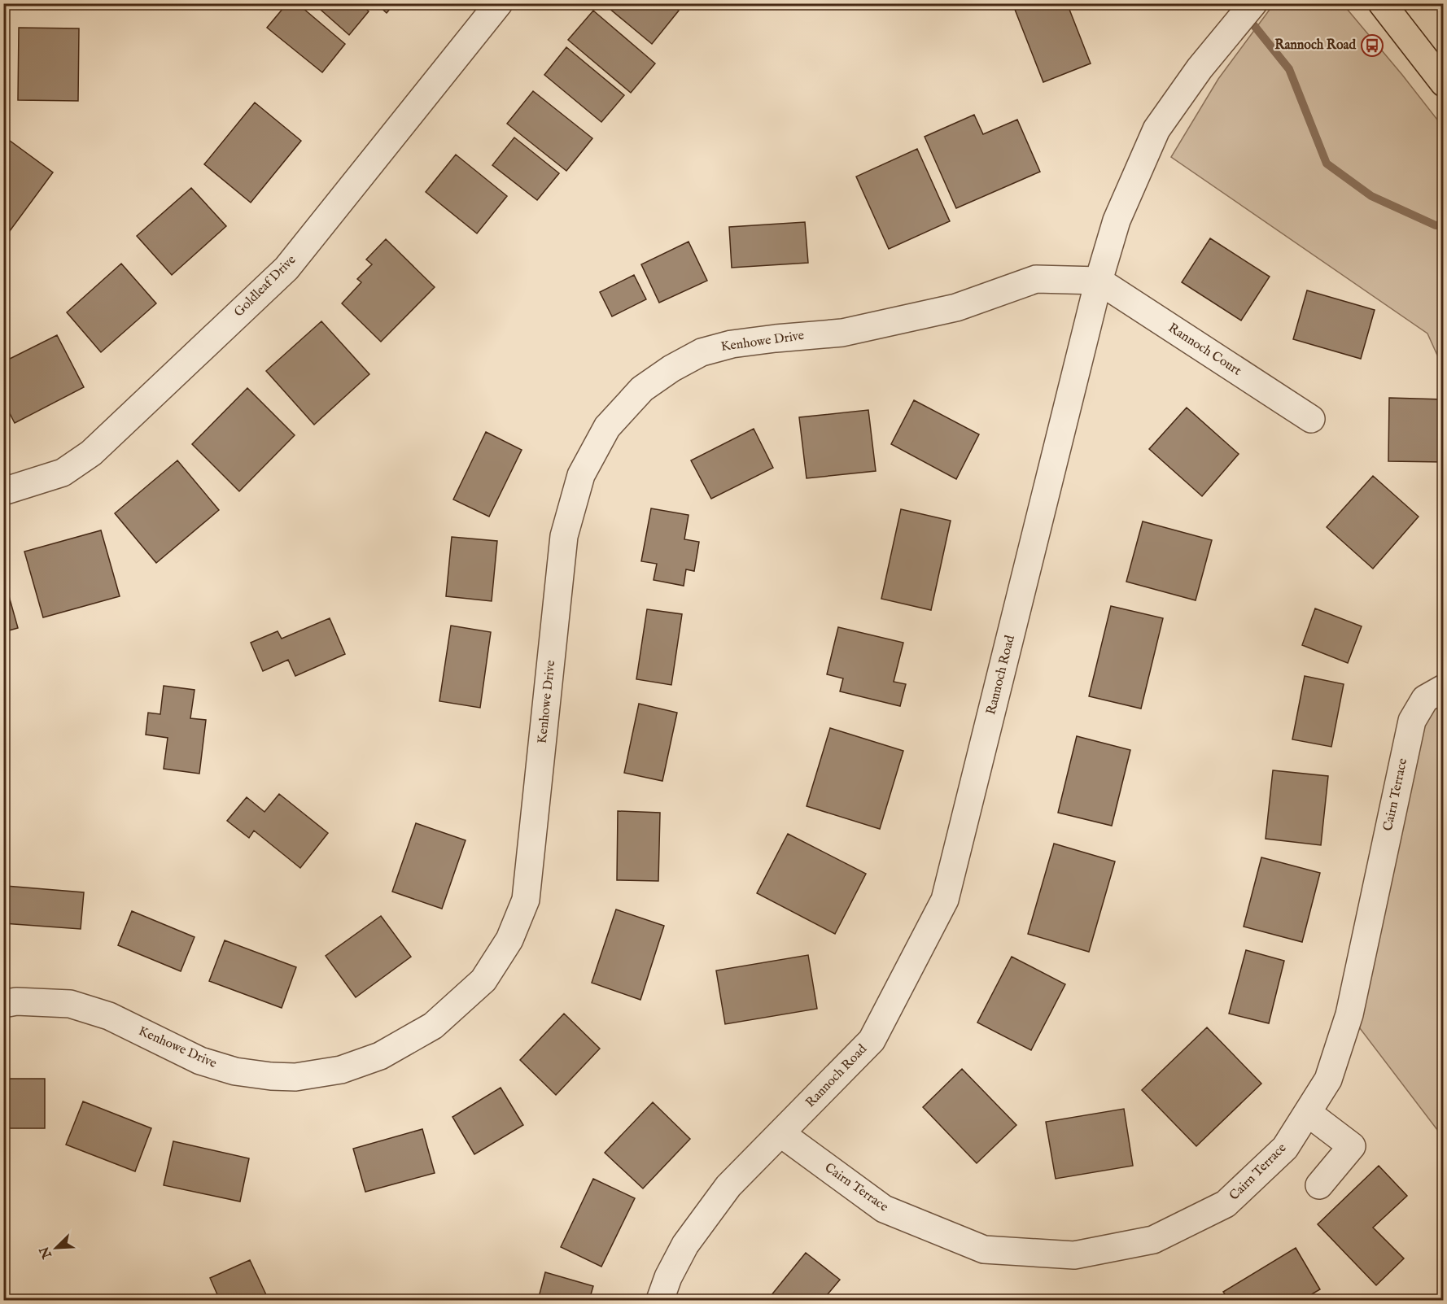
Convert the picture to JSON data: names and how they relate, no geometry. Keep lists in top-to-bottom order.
{
  "streets": {
    "street": [
      "Goldleaf Drive",
      "Kenhowe Drive",
      "Rannoch Court",
      "Rannoch Road",
      "Cairn Terrace"
    ]
  },
  "crossings": [
    ["Kenhowe Drive", "Rannoch Court"],
    ["Kenhowe Drive", "Rannoch Road"],
    ["Rannoch Court", "Rannoch Road"],
    ["Rannoch Road", "Cairn Terrace"]
  ],
  "places": {
    "bus stop": ["Rannoch Road"]
  },
  "north": "bottom left"
}
